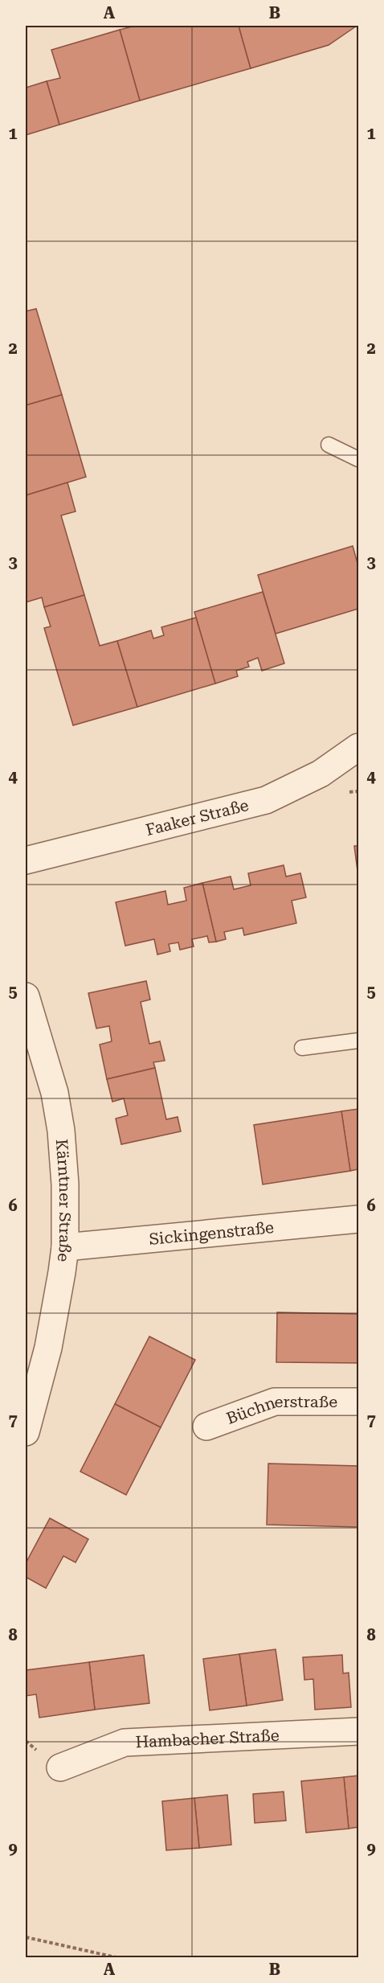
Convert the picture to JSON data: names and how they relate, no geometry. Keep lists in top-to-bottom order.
{
  "streets": {
    "street": [
      "Faaker Straße",
      "Kärntner Straße",
      "Sickingenstraße",
      "Büchnerstraße",
      "Hambacher Straße"
    ]
  },
  "crossings": [
    ["Kärntner Straße", "Sickingenstraße"]
  ],
  "grid": {
    "columns": ["A", "B"],
    "rows": [
      "1",
      "2",
      "3",
      "4",
      "5",
      "6",
      "7",
      "8",
      "9"
    ]
  }
}
